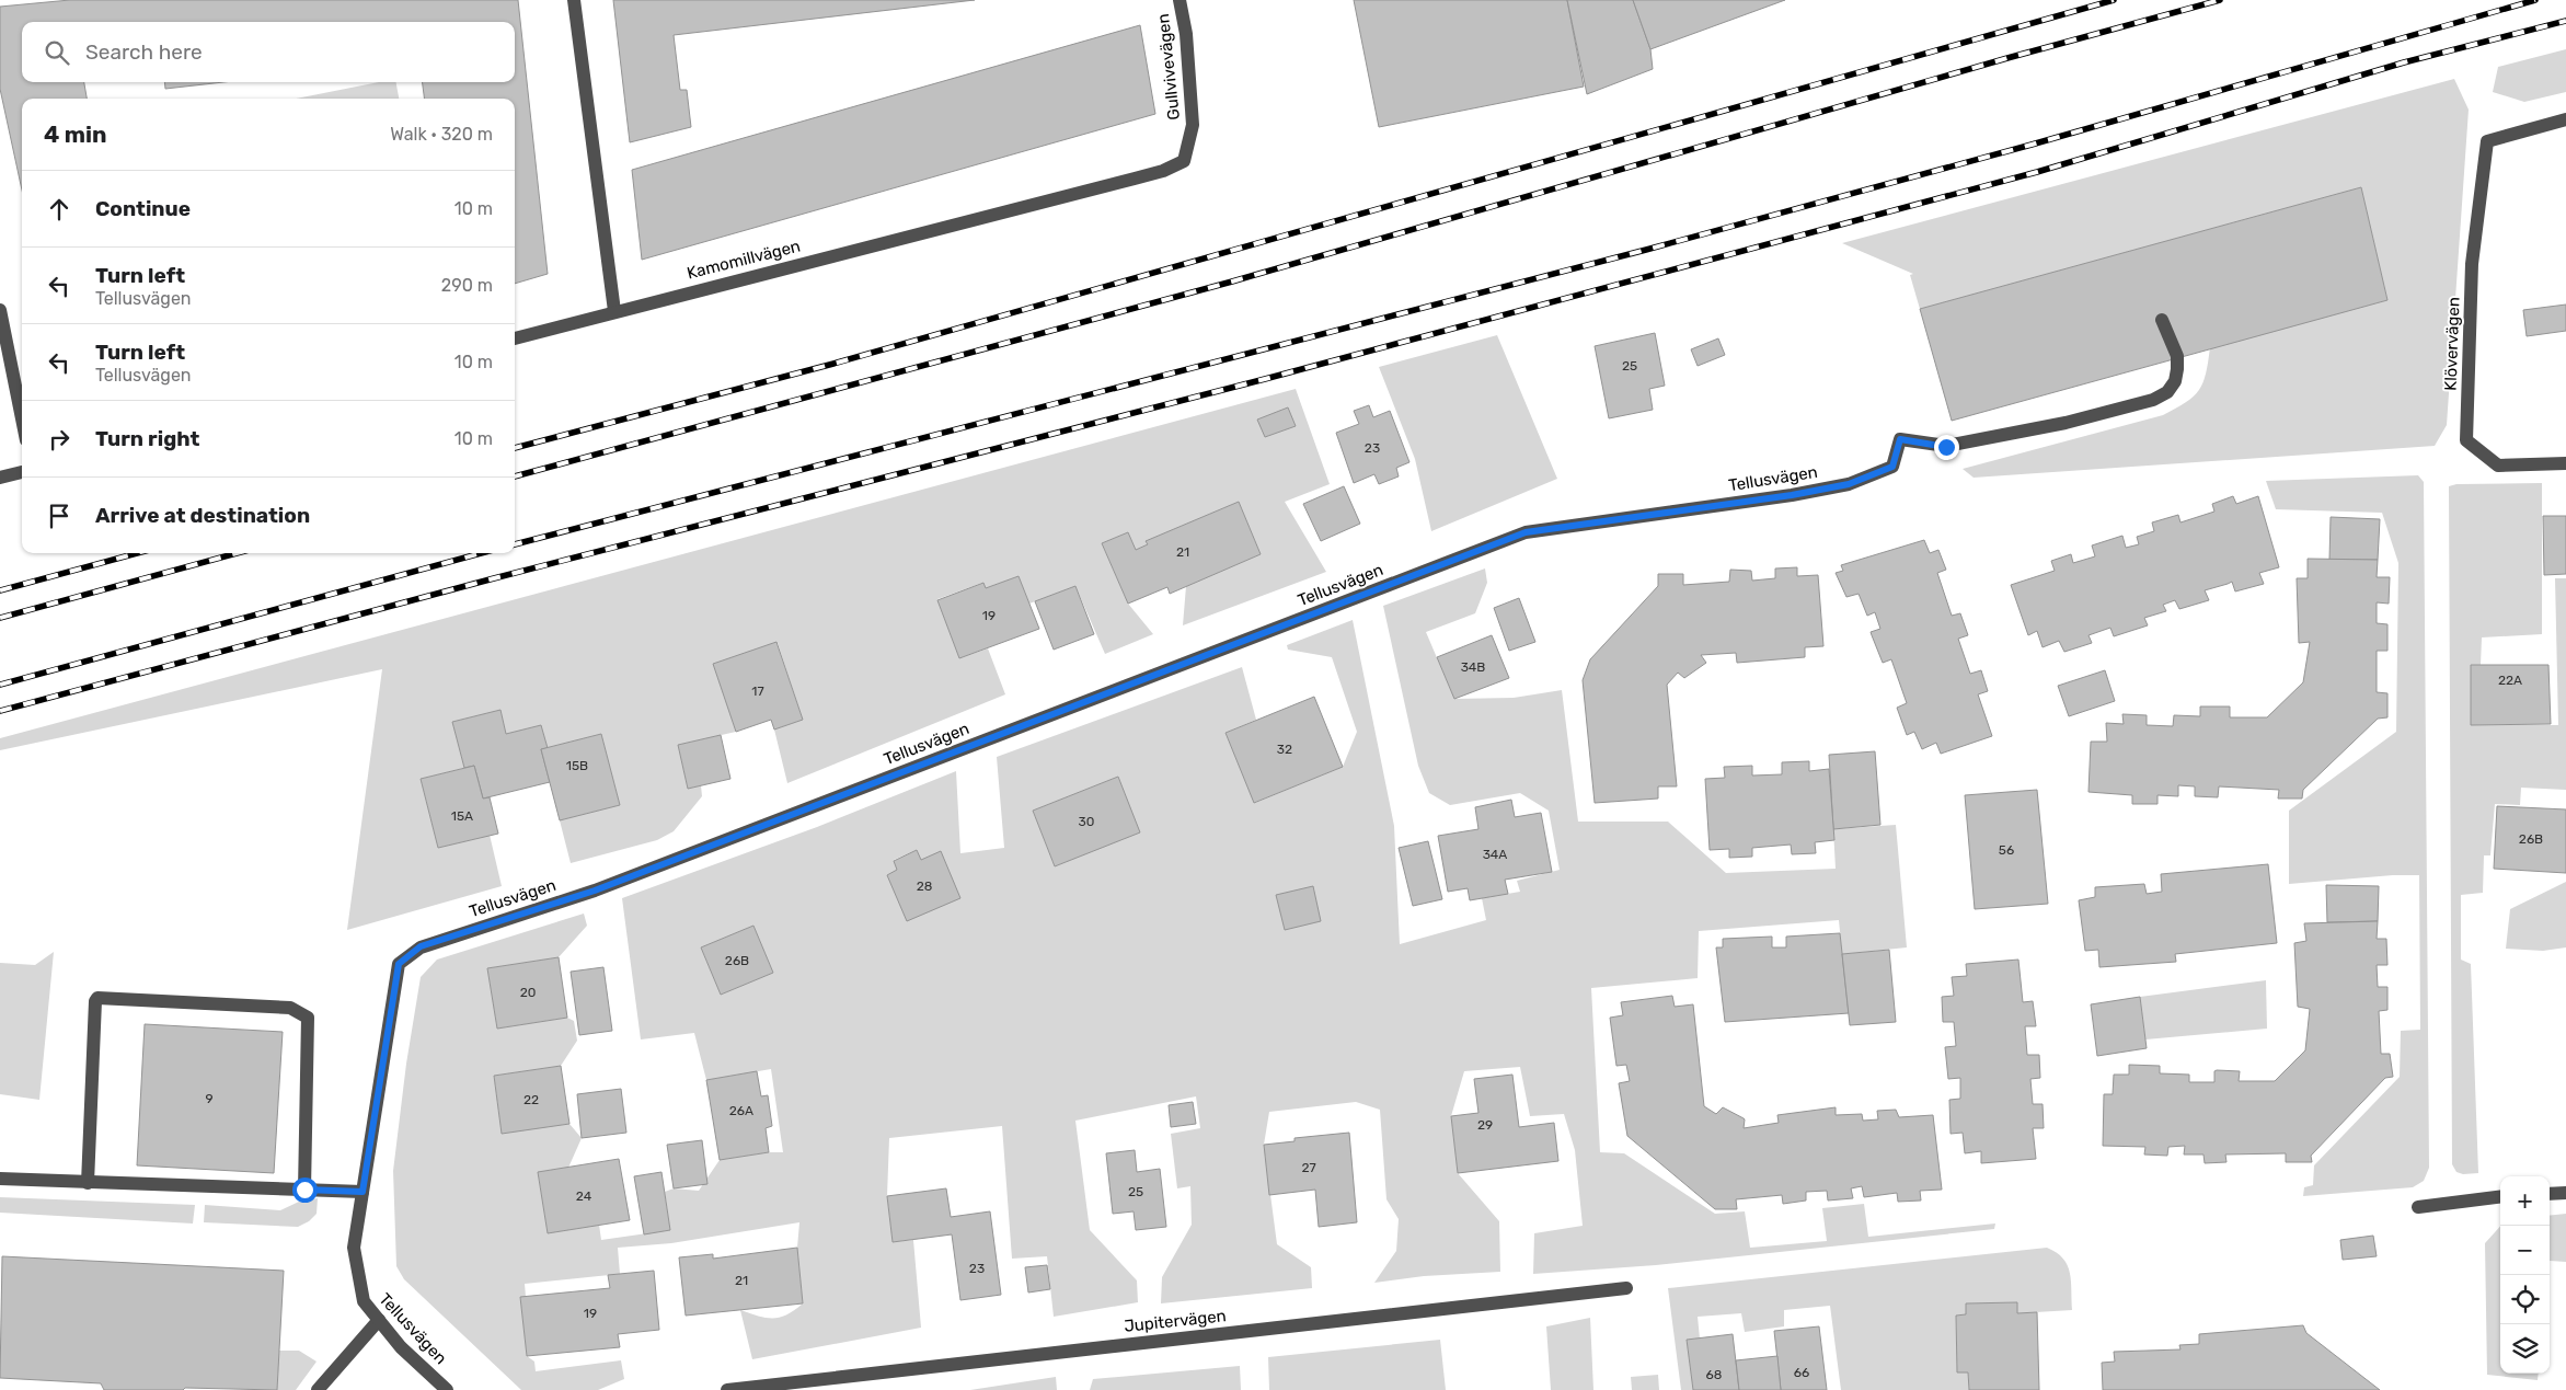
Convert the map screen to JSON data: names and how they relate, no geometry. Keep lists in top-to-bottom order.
{
  "streets": {
    "street": [
      "Gullvivevägen",
      "Kamomillvägen",
      "Klövervägen",
      "Tellusvägen",
      "Jupitervägen"
    ]
  },
  "crossings": [
    ["Gullvivevägen", "Kamomillvägen"]
  ],
  "house_numbers": [
    "25",
    "23",
    "21",
    "19",
    "34B",
    "22A",
    "17",
    "32",
    "15B",
    "15A",
    "30",
    "26B",
    "56",
    "34A",
    "28",
    "26B",
    "20",
    "9",
    "22",
    "26A",
    "29",
    "27",
    "25",
    "24",
    "23",
    "21",
    "19",
    "66",
    "68"
  ],
  "page": {
    "search": "Search here",
    "heading": ["4 min", "Walk · 320 m"],
    "list": [
      ["Continue", "10 m"],
      ["Turn left", "Tellusvägen", "290 m"],
      ["Turn left", "Tellusvägen", "10 m"],
      ["Turn right", "10 m"],
      "Arrive at destination"
    ],
    "map_buttons": ["+", "−"]
  }
}
